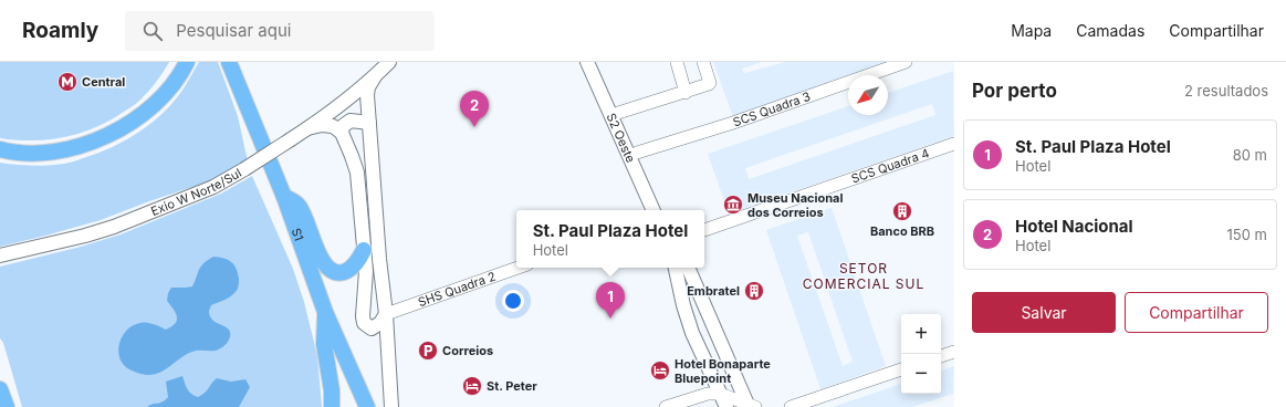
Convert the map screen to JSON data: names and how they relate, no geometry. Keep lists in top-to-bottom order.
{
  "streets": {
    "highway": ["S1"],
    "main road": ["S2 Oeste", "Exio W Norte/Sul"],
    "street": ["SCS Quadra 3", "SCS Quadra 4", "SHS Quadra 2"]
  },
  "crossings": [
    ["SCS Quadra 3", "S2 Oeste"]
  ],
  "districts": ["SETOR COMERCIAL SUL"],
  "places": {
    "metro station": ["Central"],
    "museum": ["Museu Nacional dos Correios"],
    "building": ["Banco BRB", "Embratel"],
    "parking": ["Correios"],
    "hotel": ["Hotel Bonaparte Bluepoint", "St. Peter"]
  },
  "north": "bottom left",
  "page": {
    "header": "Roamly",
    "search": "Pesquisar aqui",
    "nav": ["Mapa", "Camadas", "Compartilhar"],
    "heading": ["Por perto", "2 resultados"],
    "pins": ["2", "1"],
    "list": [
      {
        "mark": "1",
        "name": "St. Paul Plaza Hotel",
        "note": "Hotel",
        "value": "80 m"
      },
      {
        "mark": "2",
        "name": "Hotel Nacional",
        "note": "Hotel",
        "value": "150 m"
      }
    ],
    "popup": ["St. Paul Plaza Hotel", "Hotel"],
    "buttons": ["Salvar", "Compartilhar"],
    "map_buttons": ["+", "−"]
  }
}
